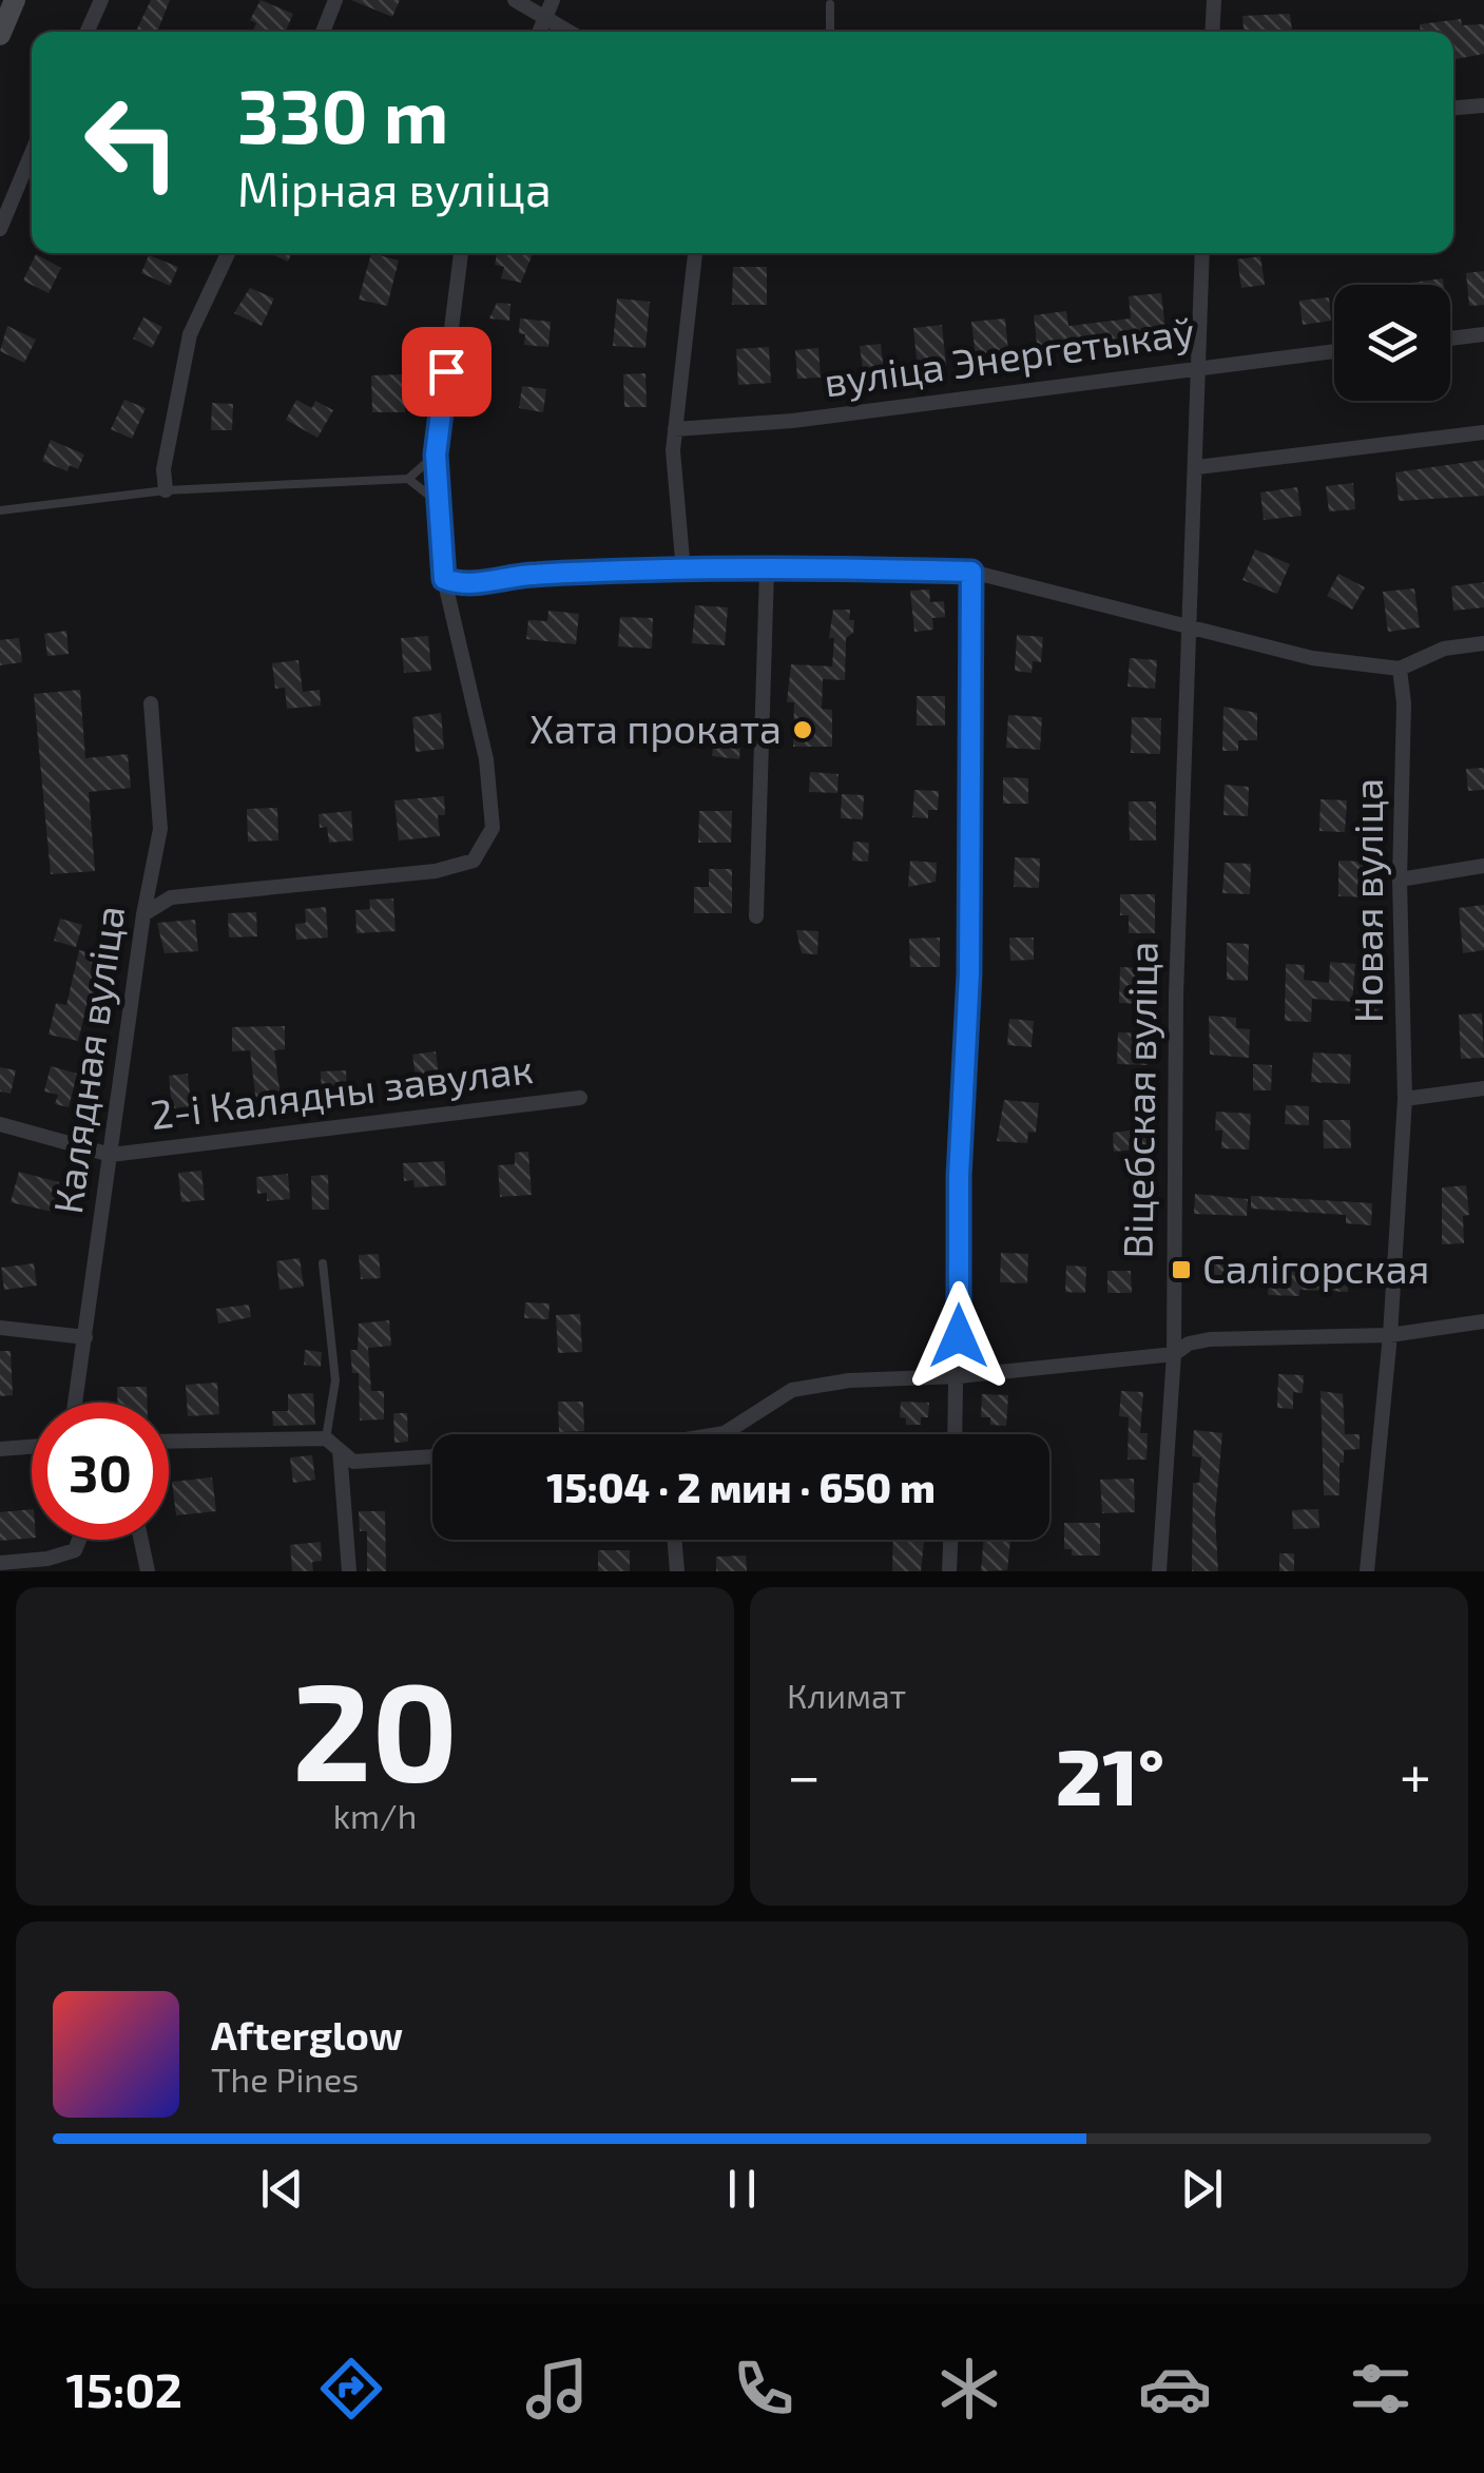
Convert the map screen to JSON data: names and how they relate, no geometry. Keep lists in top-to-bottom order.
{
  "streets": {
    "street": [
      "вуліца Энергетыкаў",
      "Новая вуліца",
      "Калядная вуліца",
      "2-і Калядны завулак",
      "Віцебская вуліца"
    ]
  },
  "crossings": [
    ["вуліца Энергетыкаў", "Віцебская вуліца"],
    ["Калядная вуліца", "2-і Калядны завулак"]
  ],
  "places": {
    "other": ["Хата проката"],
    "transit": ["Салігорская"]
  },
  "page": {
    "turn": ["330 m", "Мірная вуліца"],
    "limit": "30",
    "trip": "15:04 · 2 мин · 650 m",
    "tile": [
      ["20", "km/h"],
      "Климат"
    ],
    "heat": ["−", "21°", "+"],
    "song": ["Afterglow", "The Pines"],
    "tabs": "15:02"
  }
}
